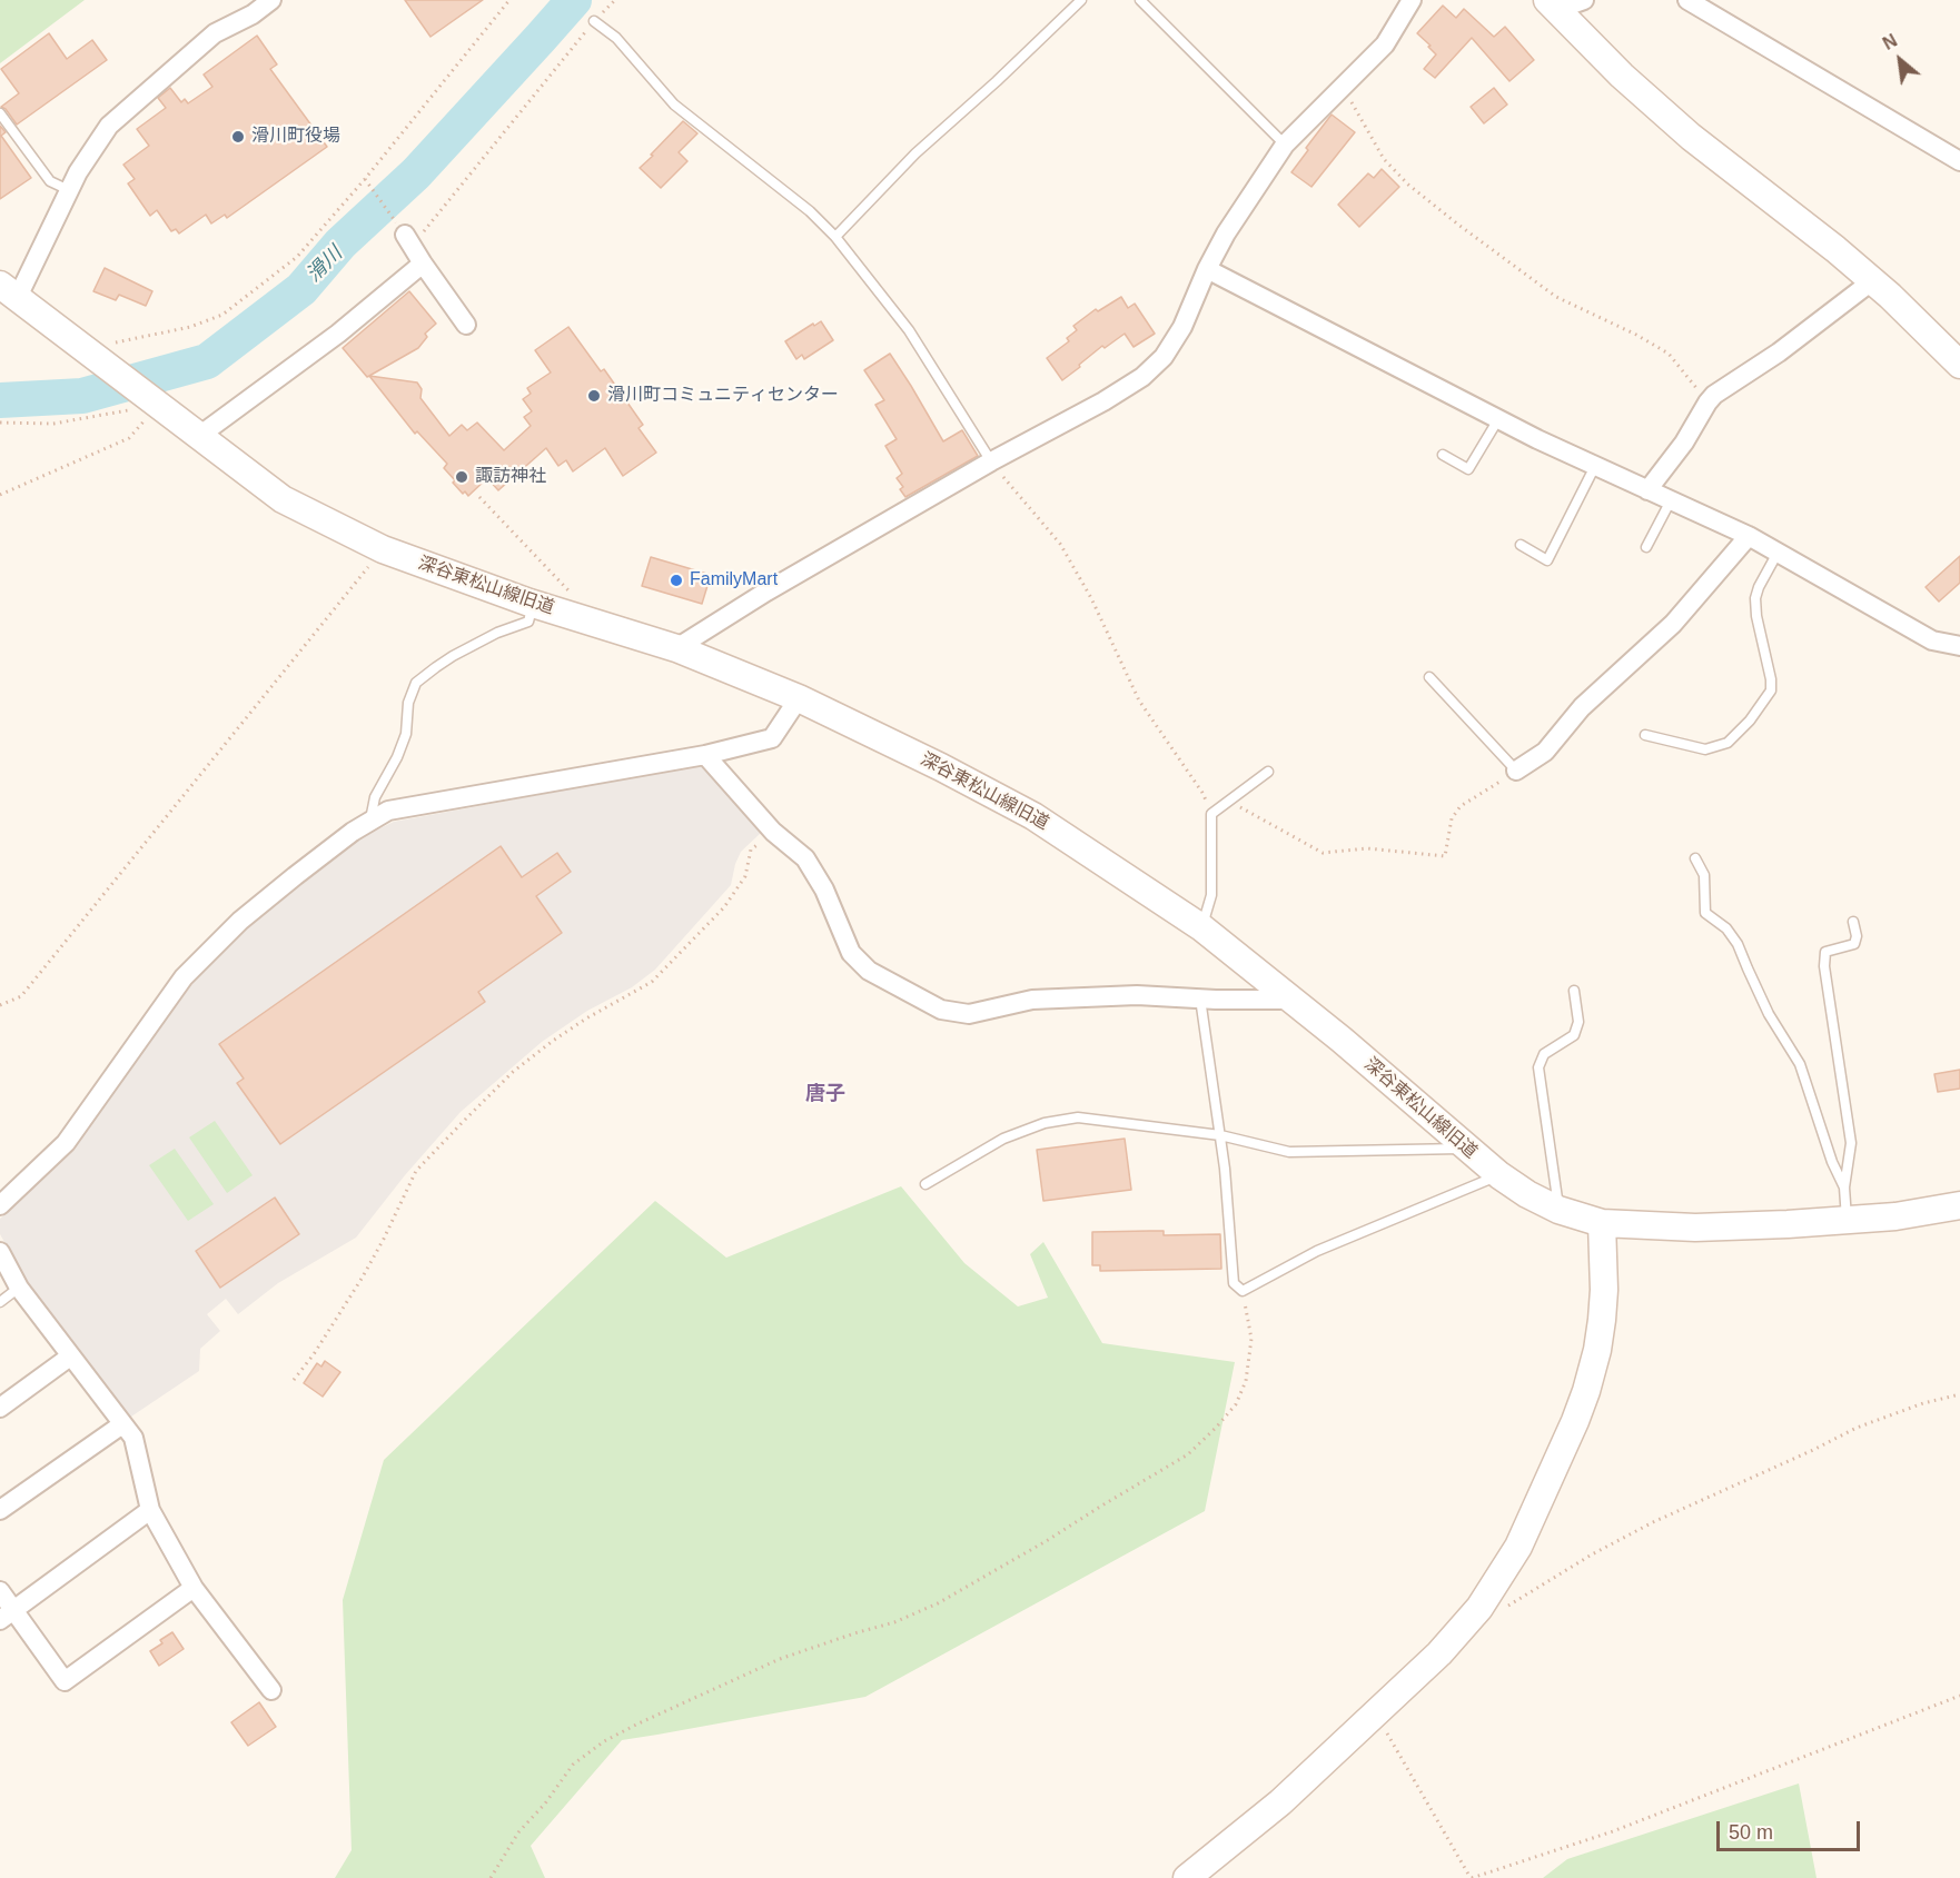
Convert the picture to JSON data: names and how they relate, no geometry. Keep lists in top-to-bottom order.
{
  "streets": {
    "street": ["深谷東松山線旧道"]
  },
  "districts": ["唐子"],
  "water": ["滑川"],
  "places": [
    "滑川町役場",
    "滑川町コミュニティセンター",
    "諏訪神社",
    "FamilyMart"
  ],
  "scale_bar": "50 m",
  "north": "top left"
}
